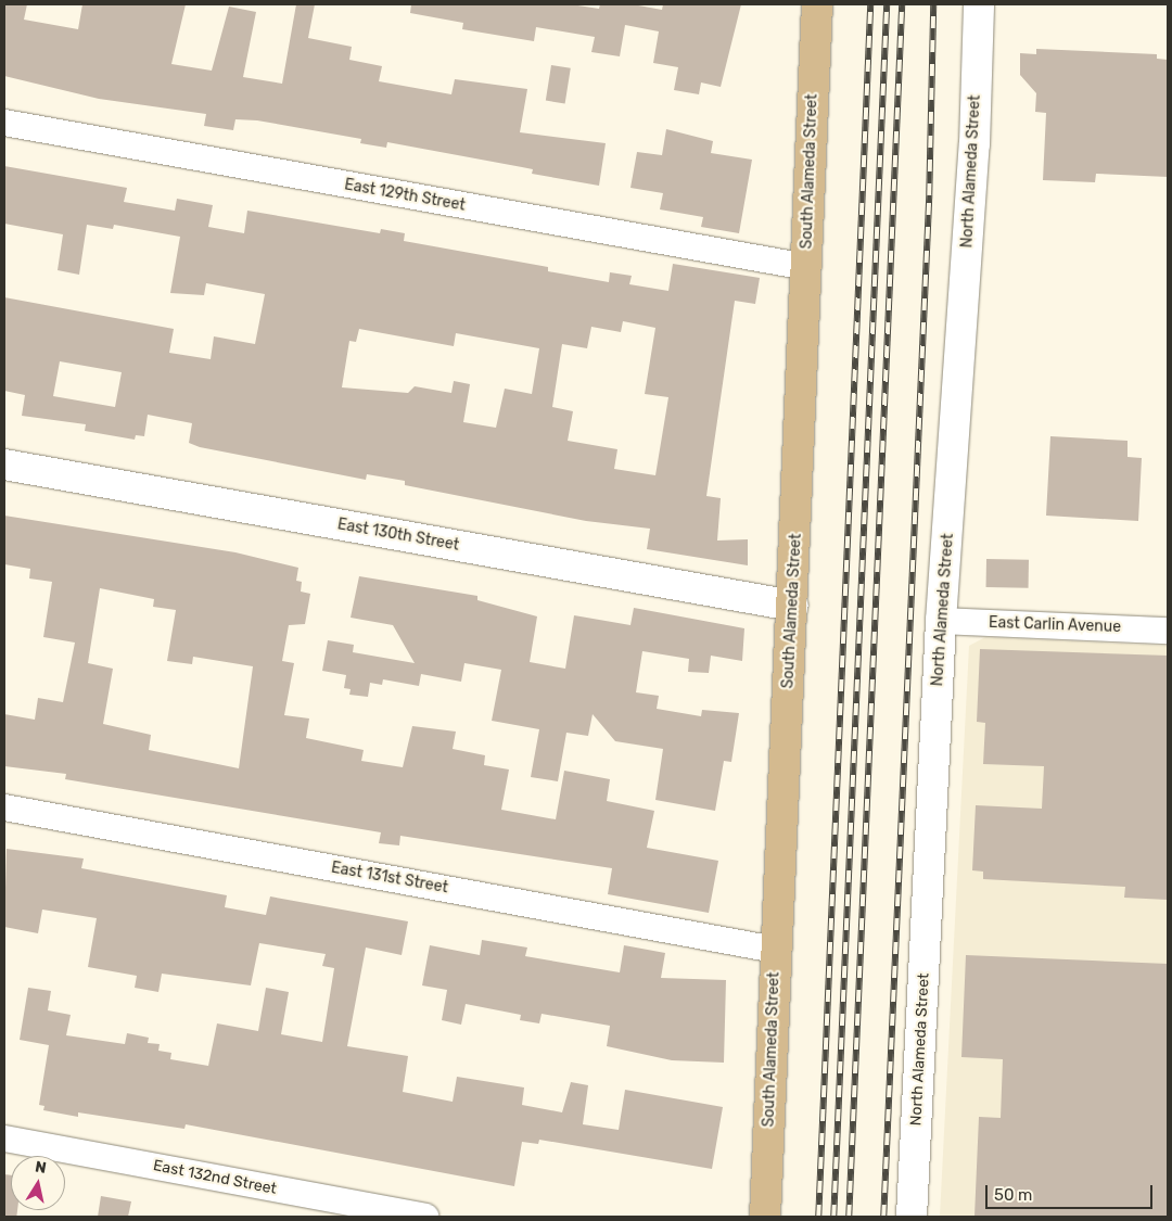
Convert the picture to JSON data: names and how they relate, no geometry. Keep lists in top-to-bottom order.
{
  "streets": {
    "main road": ["South Alameda Street"],
    "street": [
      "North Alameda Street",
      "East 129th Street",
      "East 130th Street",
      "East Carlin Avenue",
      "East 131st Street",
      "East 132nd Street"
    ]
  },
  "crossings": [
    ["South Alameda Street", "East 129th Street"],
    ["South Alameda Street", "East 130th Street"],
    ["South Alameda Street", "East 131st Street"],
    ["North Alameda Street", "East Carlin Avenue"]
  ],
  "scale_bar": "50 m",
  "north": "top"
}
